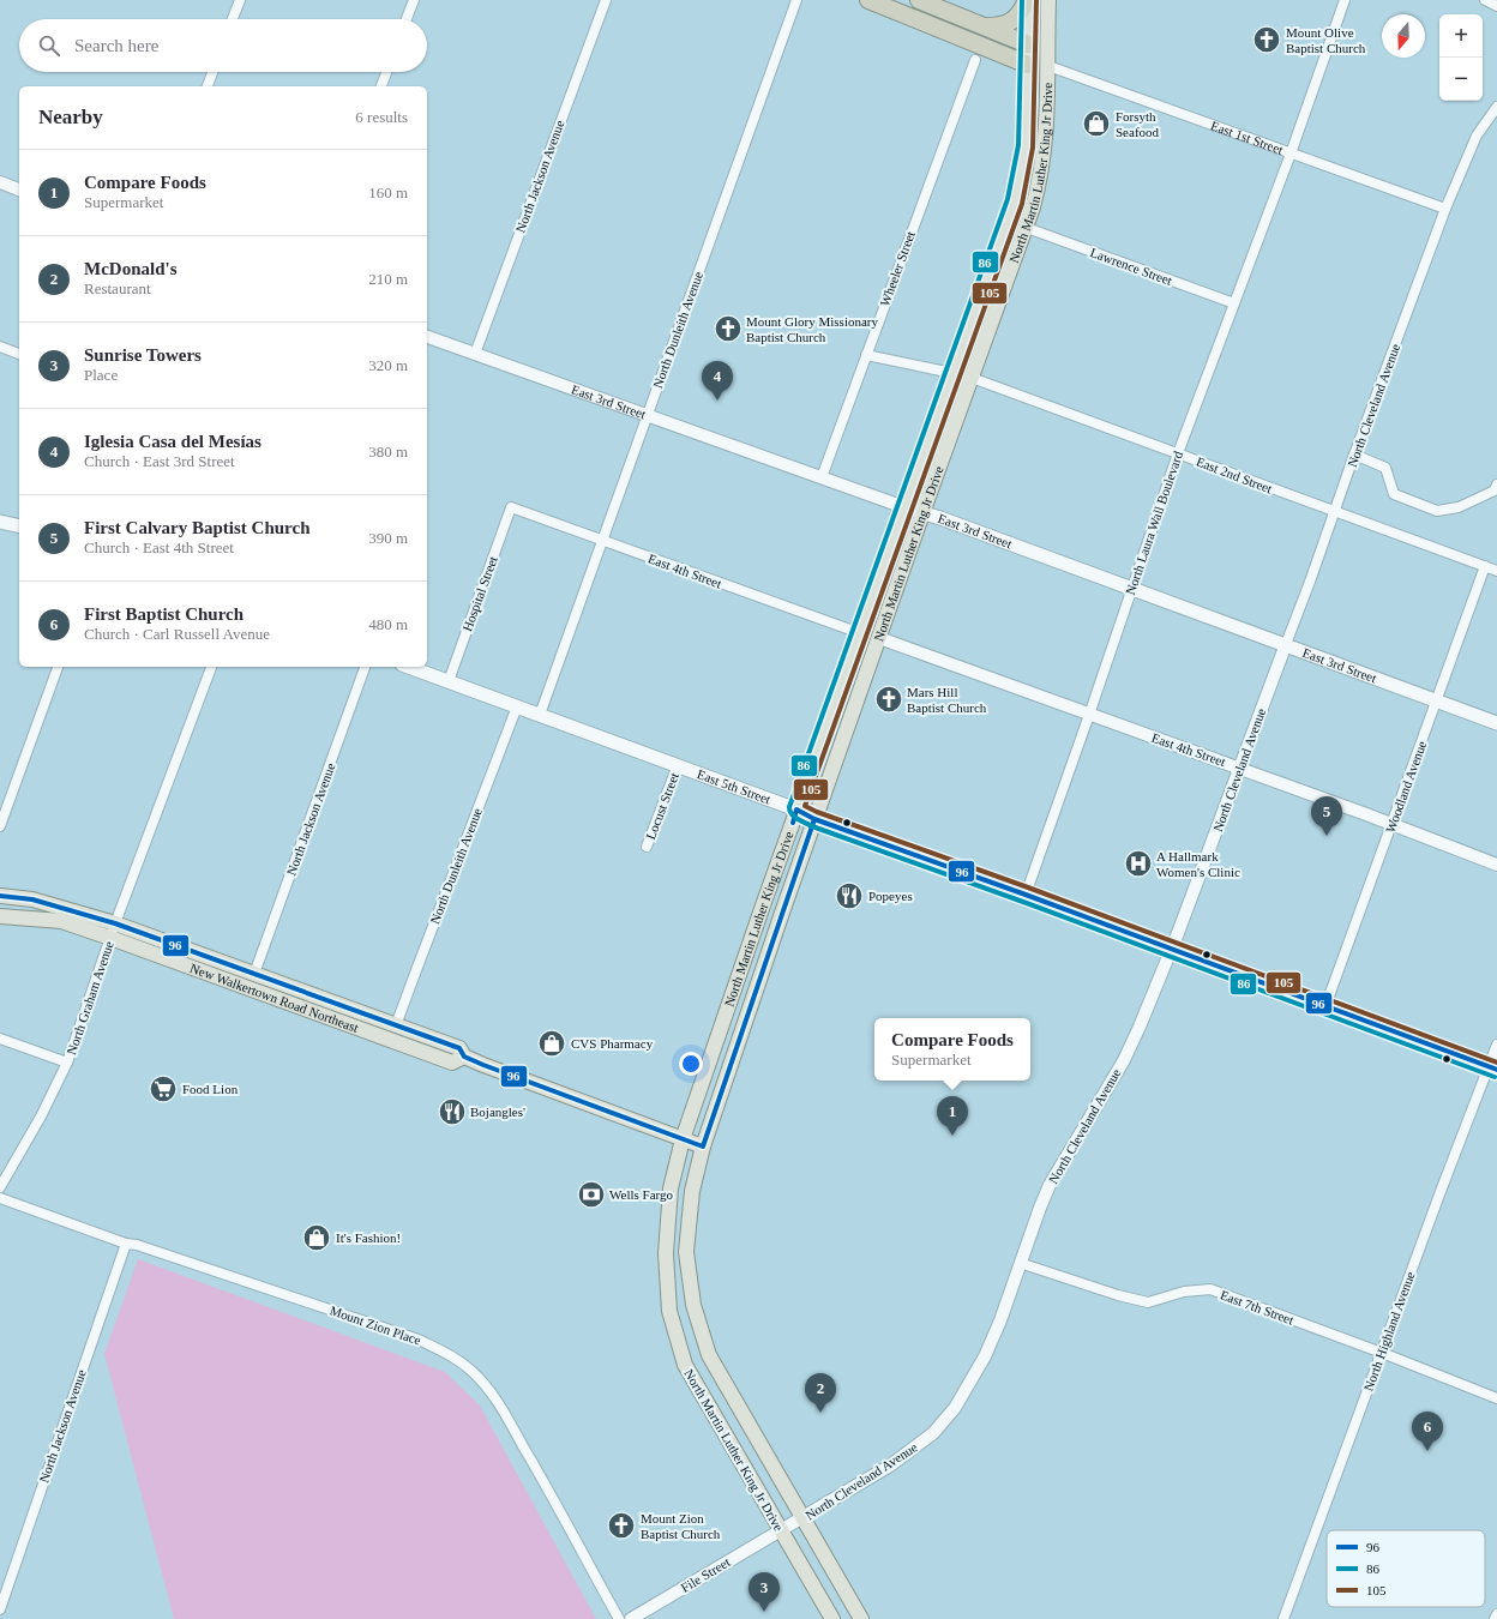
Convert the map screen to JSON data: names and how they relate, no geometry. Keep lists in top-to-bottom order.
{
  "streets": {
    "main road": [
      "East 1st Street",
      "North Martin Luther King Jr Drive",
      "East 3rd Street",
      "East 5th Street",
      "New Walkertown Road Northeast"
    ],
    "street": [
      "North Jackson Avenue",
      "Lawrence Street",
      "Wheeler Street",
      "North Dunleith Avenue",
      "North Cleveland Avenue",
      "East 2nd Street",
      "North Laura Wall Boulevard",
      "East 4th Street",
      "Hospital Street",
      "Woodland Avenue",
      "Locust Street",
      "North Graham Avenue",
      "East 7th Street",
      "Mount Zion Place",
      "North Highland Avenue",
      "File Street"
    ]
  },
  "crossings": [
    ["East 1st Street", "North Martin Luther King Jr Drive"],
    ["East 1st Street", "North Cleveland Avenue"],
    ["East 1st Street", "North Laura Wall Boulevard"],
    ["North Martin Luther King Jr Drive", "Lawrence Street"],
    ["North Martin Luther King Jr Drive", "East 3rd Street"],
    ["North Martin Luther King Jr Drive", "North Cleveland Avenue"],
    ["North Martin Luther King Jr Drive", "East 2nd Street"],
    ["North Martin Luther King Jr Drive", "East 4th Street"],
    ["North Martin Luther King Jr Drive", "East 5th Street"],
    ["North Martin Luther King Jr Drive", "New Walkertown Road Northeast"],
    ["North Martin Luther King Jr Drive", "File Street"],
    ["North Jackson Avenue", "East 3rd Street"],
    ["North Jackson Avenue", "New Walkertown Road Northeast"],
    ["North Jackson Avenue", "Mount Zion Place"],
    ["Lawrence Street", "North Laura Wall Boulevard"],
    ["Wheeler Street", "East 3rd Street"],
    ["North Dunleith Avenue", "East 3rd Street"],
    ["North Dunleith Avenue", "East 4th Street"],
    ["North Dunleith Avenue", "East 5th Street"],
    ["North Dunleith Avenue", "New Walkertown Road Northeast"],
    ["East 3rd Street", "North Cleveland Avenue"],
    ["East 3rd Street", "North Laura Wall Boulevard"],
    ["East 3rd Street", "Woodland Avenue"],
    ["North Cleveland Avenue", "East 2nd Street"],
    ["North Cleveland Avenue", "East 4th Street"],
    ["North Cleveland Avenue", "East 5th Street"],
    ["North Cleveland Avenue", "East 7th Street"],
    ["North Cleveland Avenue", "File Street"],
    ["East 2nd Street", "North Laura Wall Boulevard"],
    ["East 2nd Street", "Woodland Avenue"],
    ["North Laura Wall Boulevard", "East 4th Street"],
    ["North Laura Wall Boulevard", "East 5th Street"],
    ["East 4th Street", "Hospital Street"],
    ["East 4th Street", "Woodland Avenue"],
    ["Hospital Street", "East 5th Street"],
    ["East 5th Street", "Woodland Avenue"],
    ["East 5th Street", "Locust Street"],
    ["East 5th Street", "North Highland Avenue"],
    ["North Graham Avenue", "New Walkertown Road Northeast"],
    ["East 7th Street", "North Highland Avenue"]
  ],
  "places": {
    "church": [
      "Mount Olive Baptist Church",
      "Mount Glory Missionary Baptist Church",
      "Mars Hill Baptist Church",
      "Mount Zion Baptist Church"
    ],
    "shop": ["Forsyth Seafood", "CVS Pharmacy", "It's Fashion!"],
    "hospital": ["A Hallmark Women's Clinic"],
    "restaurant": ["Popeyes", "Bojangles'"],
    "supermarket": ["Food Lion"],
    "bank": ["Wells Fargo"]
  },
  "lines": ["transit line 86", "transit line 105", "transit line 96"],
  "legend": ["96", "86", "105"],
  "north": "bottom",
  "page": {
    "map_buttons": ["+", "−"],
    "search": "Search here",
    "heading": ["Nearby", "6 results"],
    "list": [
      {
        "mark": "1",
        "name": "Compare Foods",
        "note": "Supermarket",
        "value": "160 m"
      },
      {
        "mark": "2",
        "name": "McDonald's",
        "note": "Restaurant",
        "value": "210 m"
      },
      {
        "mark": "3",
        "name": "Sunrise Towers",
        "note": "Place",
        "value": "320 m"
      },
      {
        "mark": "4",
        "name": "Iglesia Casa del Mesías",
        "note": "Church · East 3rd Street",
        "value": "380 m"
      },
      {
        "mark": "5",
        "name": "First Calvary Baptist Church",
        "note": "Church · East 4th Street",
        "value": "390 m"
      },
      {
        "mark": "6",
        "name": "First Baptist Church",
        "note": "Church · Carl Russell Avenue",
        "value": "480 m"
      }
    ],
    "pins": [
      "4",
      "5",
      "1",
      "2",
      "6",
      "3"
    ],
    "popup": ["Compare Foods", "Supermarket"]
  }
}
